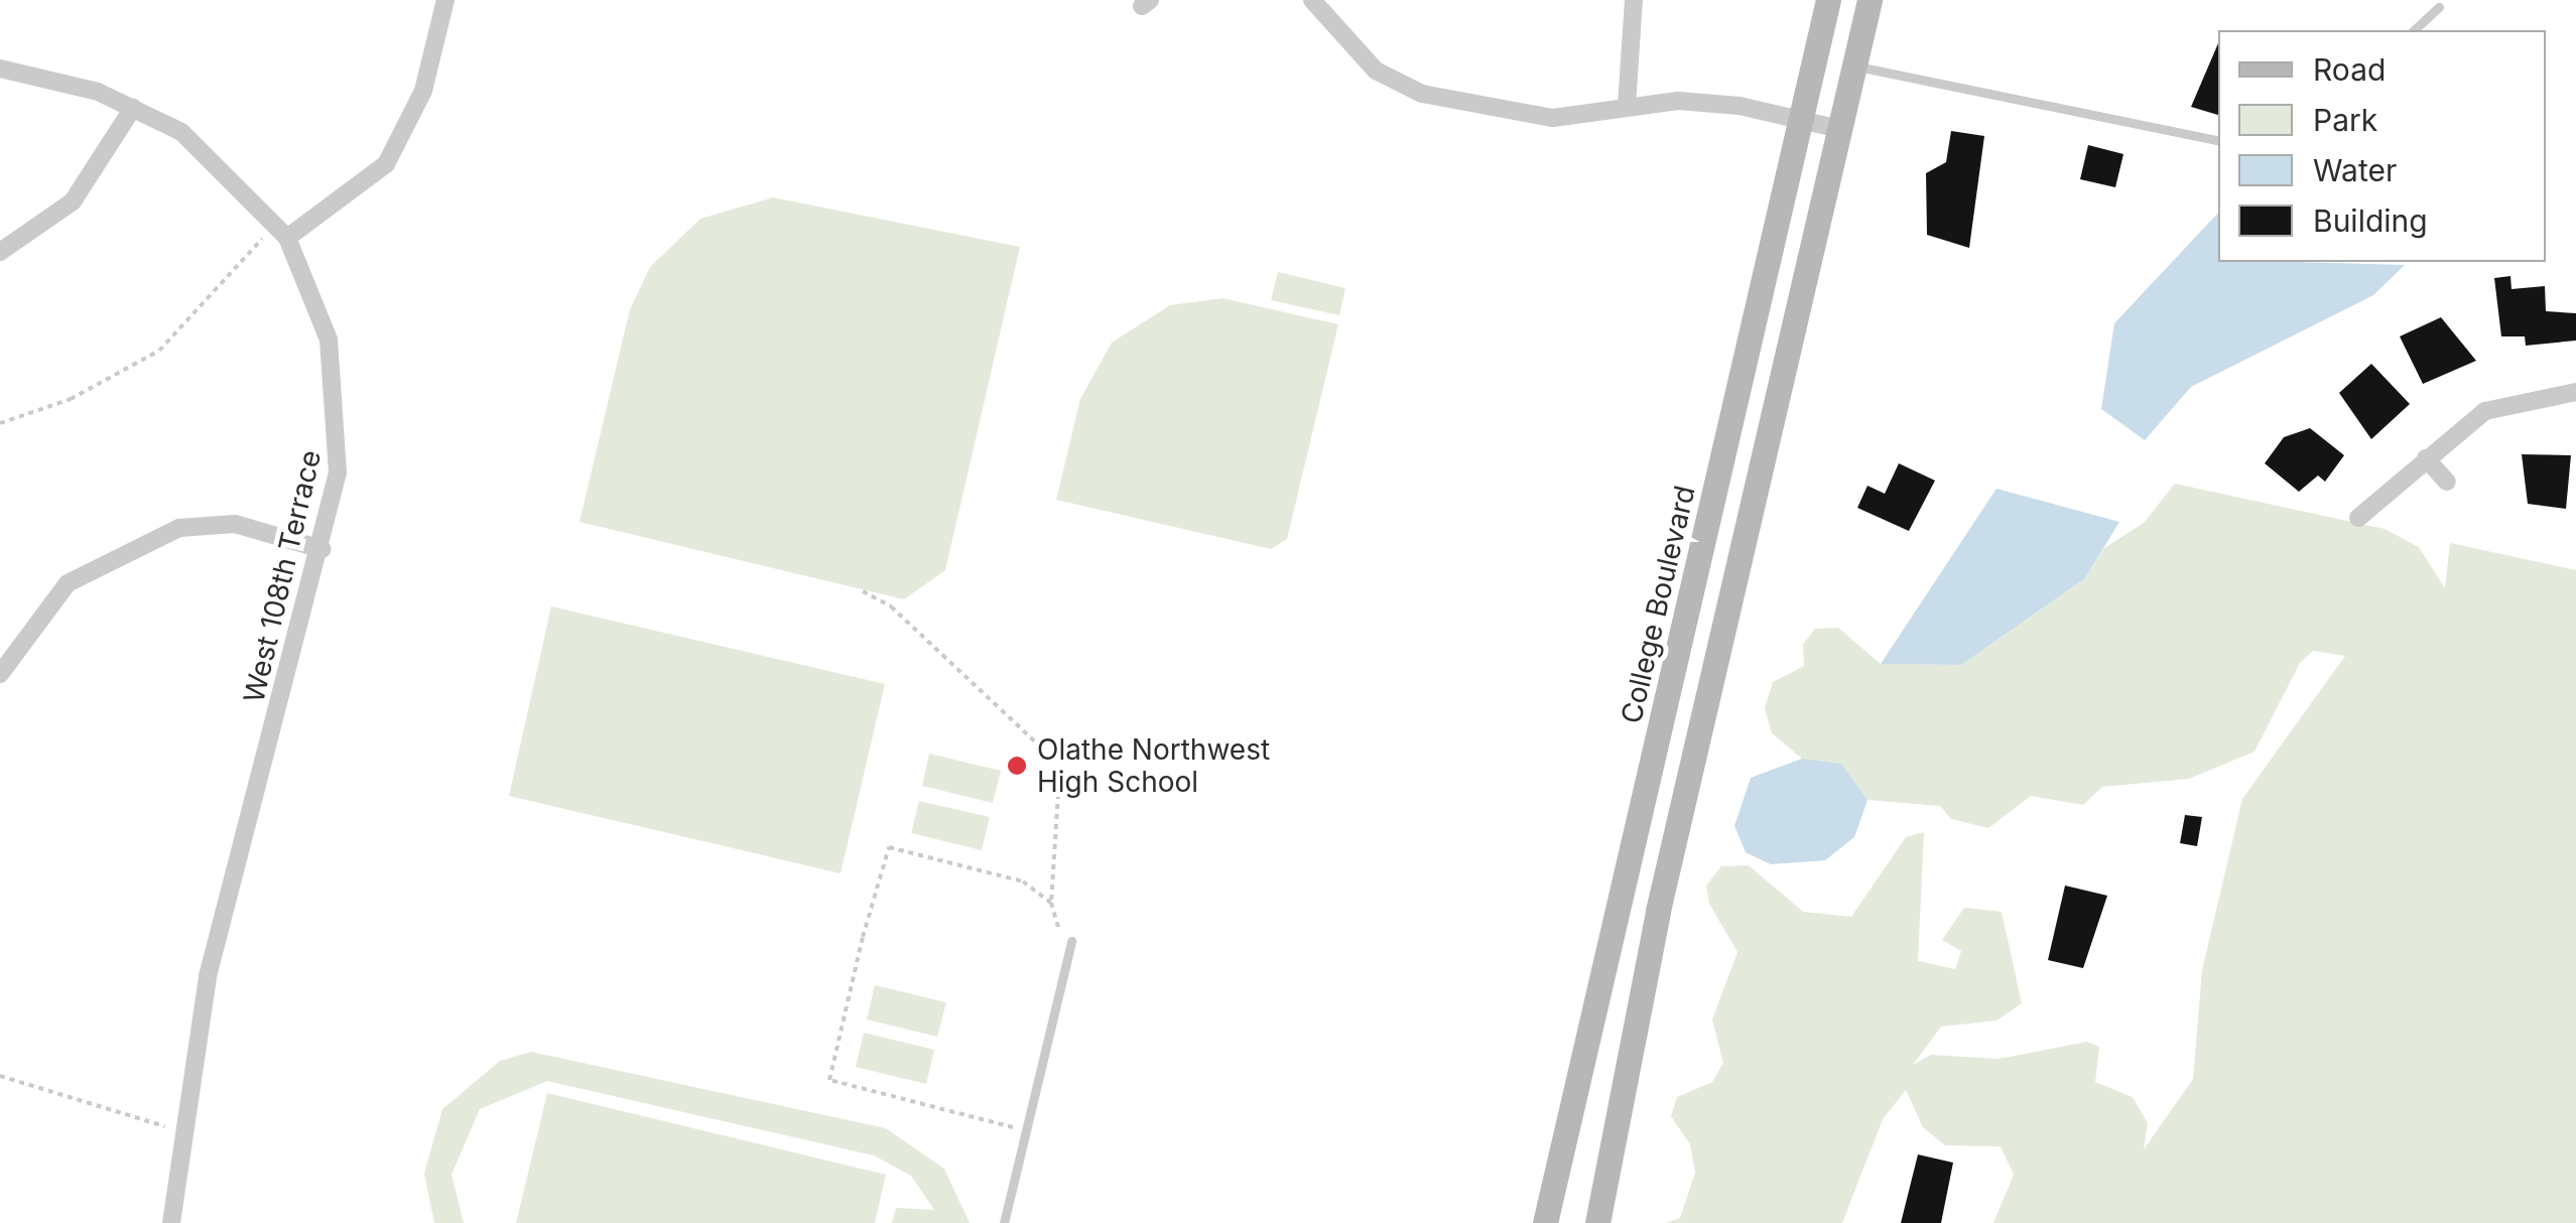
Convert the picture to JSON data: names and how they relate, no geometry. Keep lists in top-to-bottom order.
{
  "streets": {
    "main road": ["College Boulevard"],
    "street": ["West 108th Terrace"]
  },
  "places": ["Olathe Northwest High School"],
  "legend": [
    "Road",
    "Park",
    "Water",
    "Building"
  ]
}
